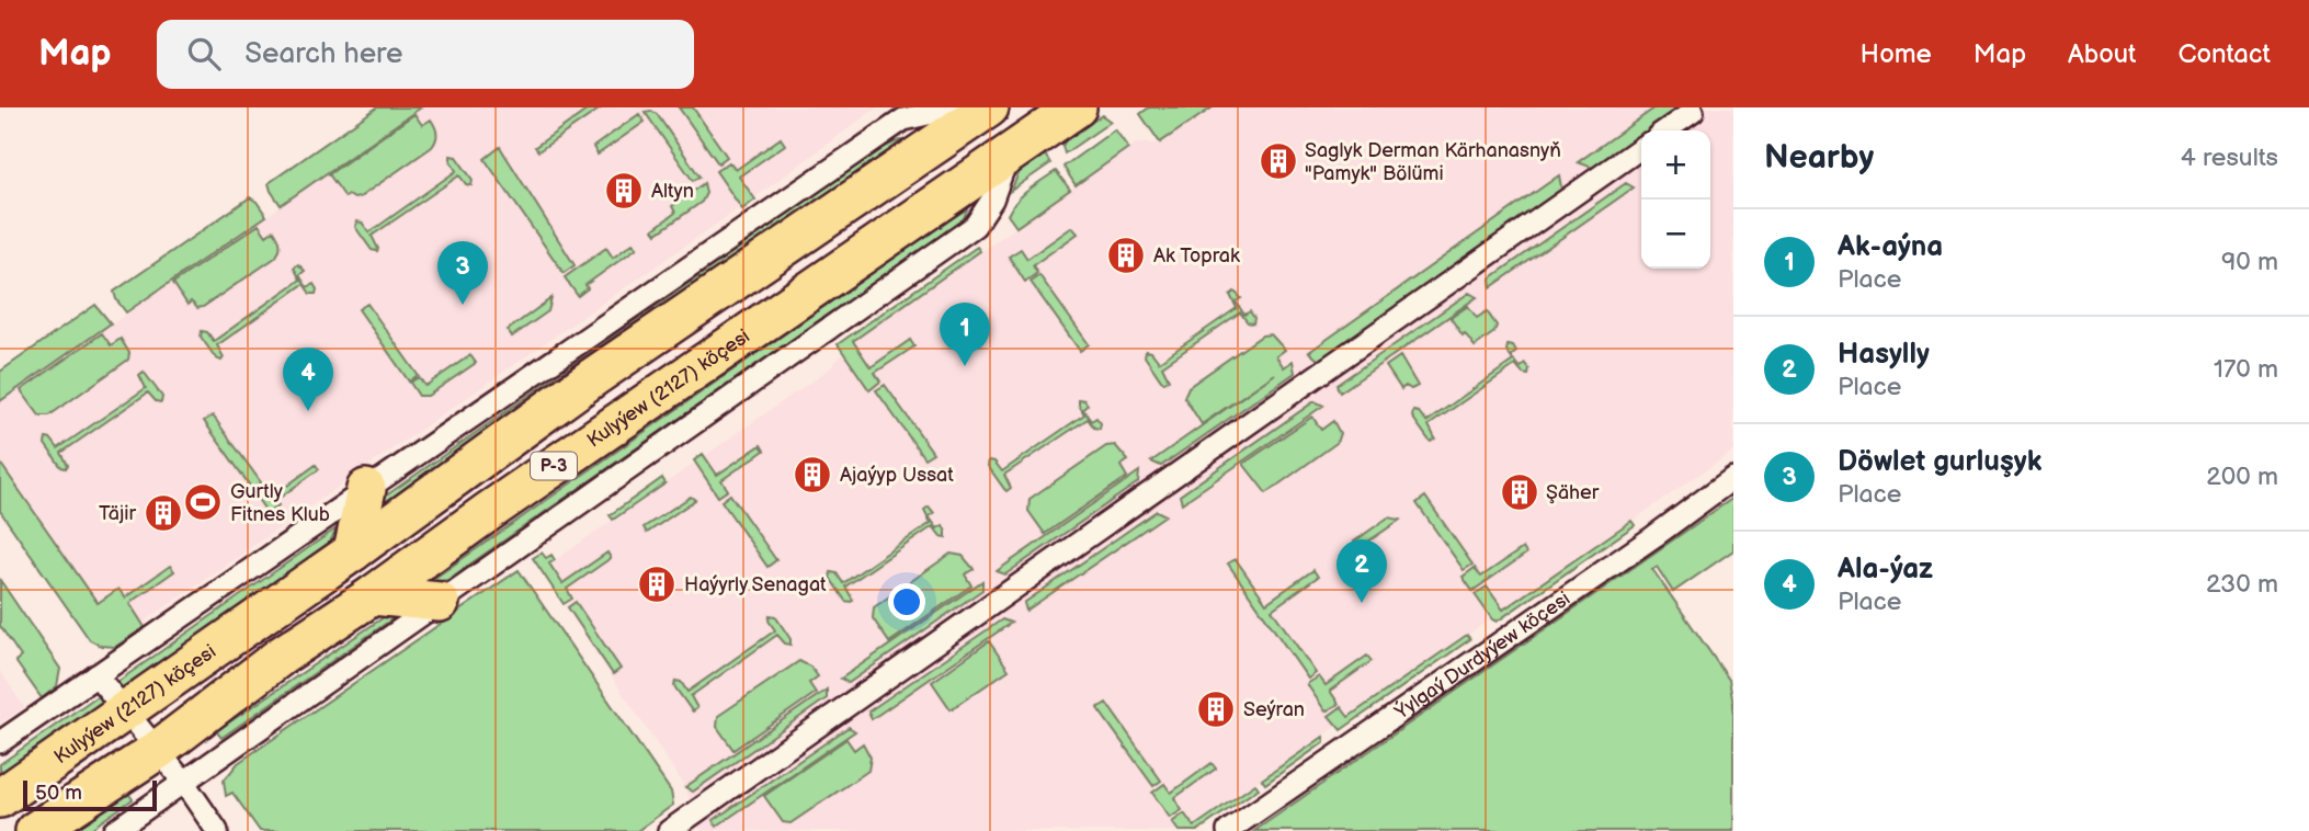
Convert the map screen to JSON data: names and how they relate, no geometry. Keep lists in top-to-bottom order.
{
  "streets": {
    "highway": ["Kulyýew (2127) köçesi", "P-3"],
    "street": ["Ýylgaý Durdyýew köçesi"]
  },
  "places": {
    "building": [
      "Saglyk Derman Kärhanasnyň \"Pamyk\" Bölümi",
      "Altyn",
      "Ak Toprak",
      "Ajaýyp Ussat",
      "Şäher",
      "Täjir",
      "Haýyrly Senagat",
      "Seýran"
    ],
    "sports": ["Gurtly Fitnes Klub"]
  },
  "scale_bar": "50 m",
  "page": {
    "header": "Map",
    "search": "Search here",
    "nav": [
      "Home",
      "Map",
      "About",
      "Contact"
    ],
    "heading": ["Nearby", "4 results"],
    "map_buttons": ["+", "−"],
    "list": [
      {
        "mark": "1",
        "name": "Ak-aýna",
        "note": "Place",
        "value": "90 m"
      },
      {
        "mark": "2",
        "name": "Hasylly",
        "note": "Place",
        "value": "170 m"
      },
      {
        "mark": "3",
        "name": "Döwlet gurluşyk",
        "note": "Place",
        "value": "200 m"
      },
      {
        "mark": "4",
        "name": "Ala-ýaz",
        "note": "Place",
        "value": "230 m"
      }
    ],
    "pins": [
      "3",
      "1",
      "4",
      "2"
    ],
    "scale": "50 m"
  }
}
